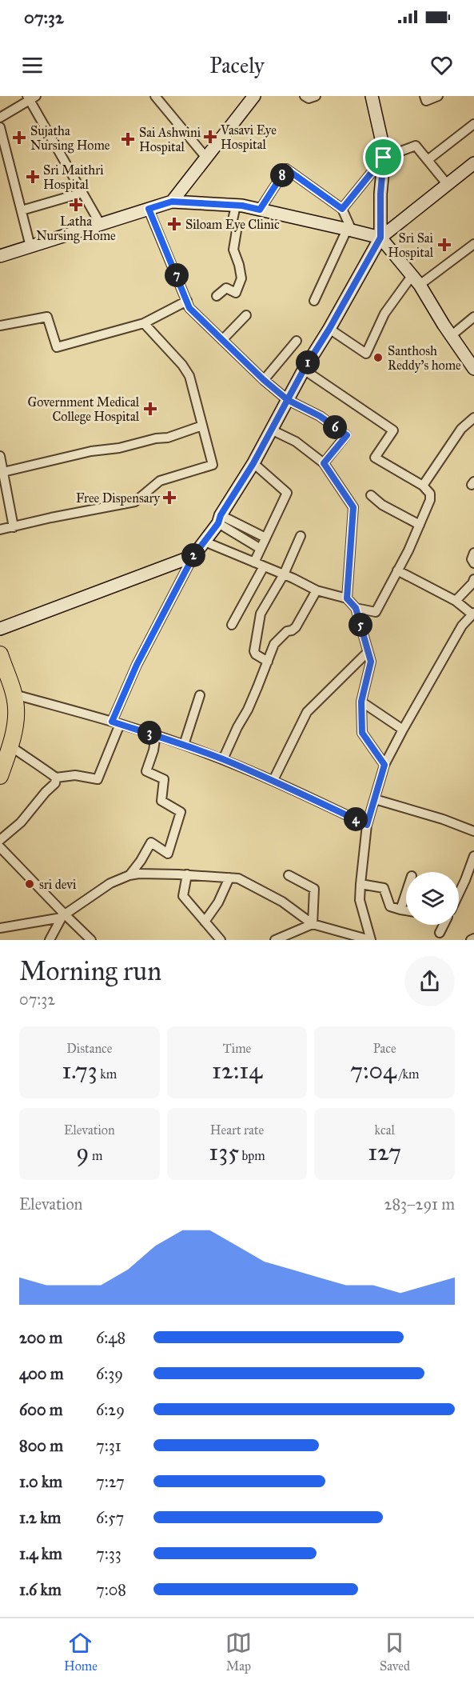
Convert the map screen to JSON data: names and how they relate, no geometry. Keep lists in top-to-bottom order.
{
  "places": {
    "health": [
      "Vasavi Eye Hospital",
      "Sujatha Nursing Home",
      "Sai Ashwini Hospital",
      "Sri Maithri Hospital",
      "Latha Nursing Home",
      "Siloam Eye Clinic",
      "Sri Sai Hospital",
      "Government Medical College Hospital",
      "Free Dispensary"
    ],
    "other": ["Santhosh Reddy's home", "sri devi"]
  },
  "page": {
    "status": "07:32",
    "header": "Pacely",
    "pins": [
      "8",
      "7",
      "1",
      "6",
      "2",
      "5",
      "3",
      "4"
    ],
    "heading": ["Morning run", "07:32"],
    "stats": [
      ["Distance", "1.73 km"],
      ["Time", "12:14"],
      ["Pace", "7:04 /km"],
      ["Elevation", "9 m"],
      ["Heart rate", "135 bpm"],
      ["kcal", "127"]
    ],
    "chart": ["Elevation", "283–291 m"],
    "list": [
      {
        "name": "200 m",
        "note": "6:48"
      },
      {
        "name": "400 m",
        "note": "6:39"
      },
      {
        "name": "600 m",
        "note": "6:29"
      },
      {
        "name": "800 m",
        "note": "7:31"
      },
      {
        "name": "1.0 km",
        "note": "7:27"
      },
      {
        "name": "1.2 km",
        "note": "6:57"
      },
      {
        "name": "1.4 km",
        "note": "7:33"
      },
      {
        "name": "1.6 km",
        "note": "7:08"
      }
    ],
    "tabs": ["Home", "Map", "Saved"]
  }
}
